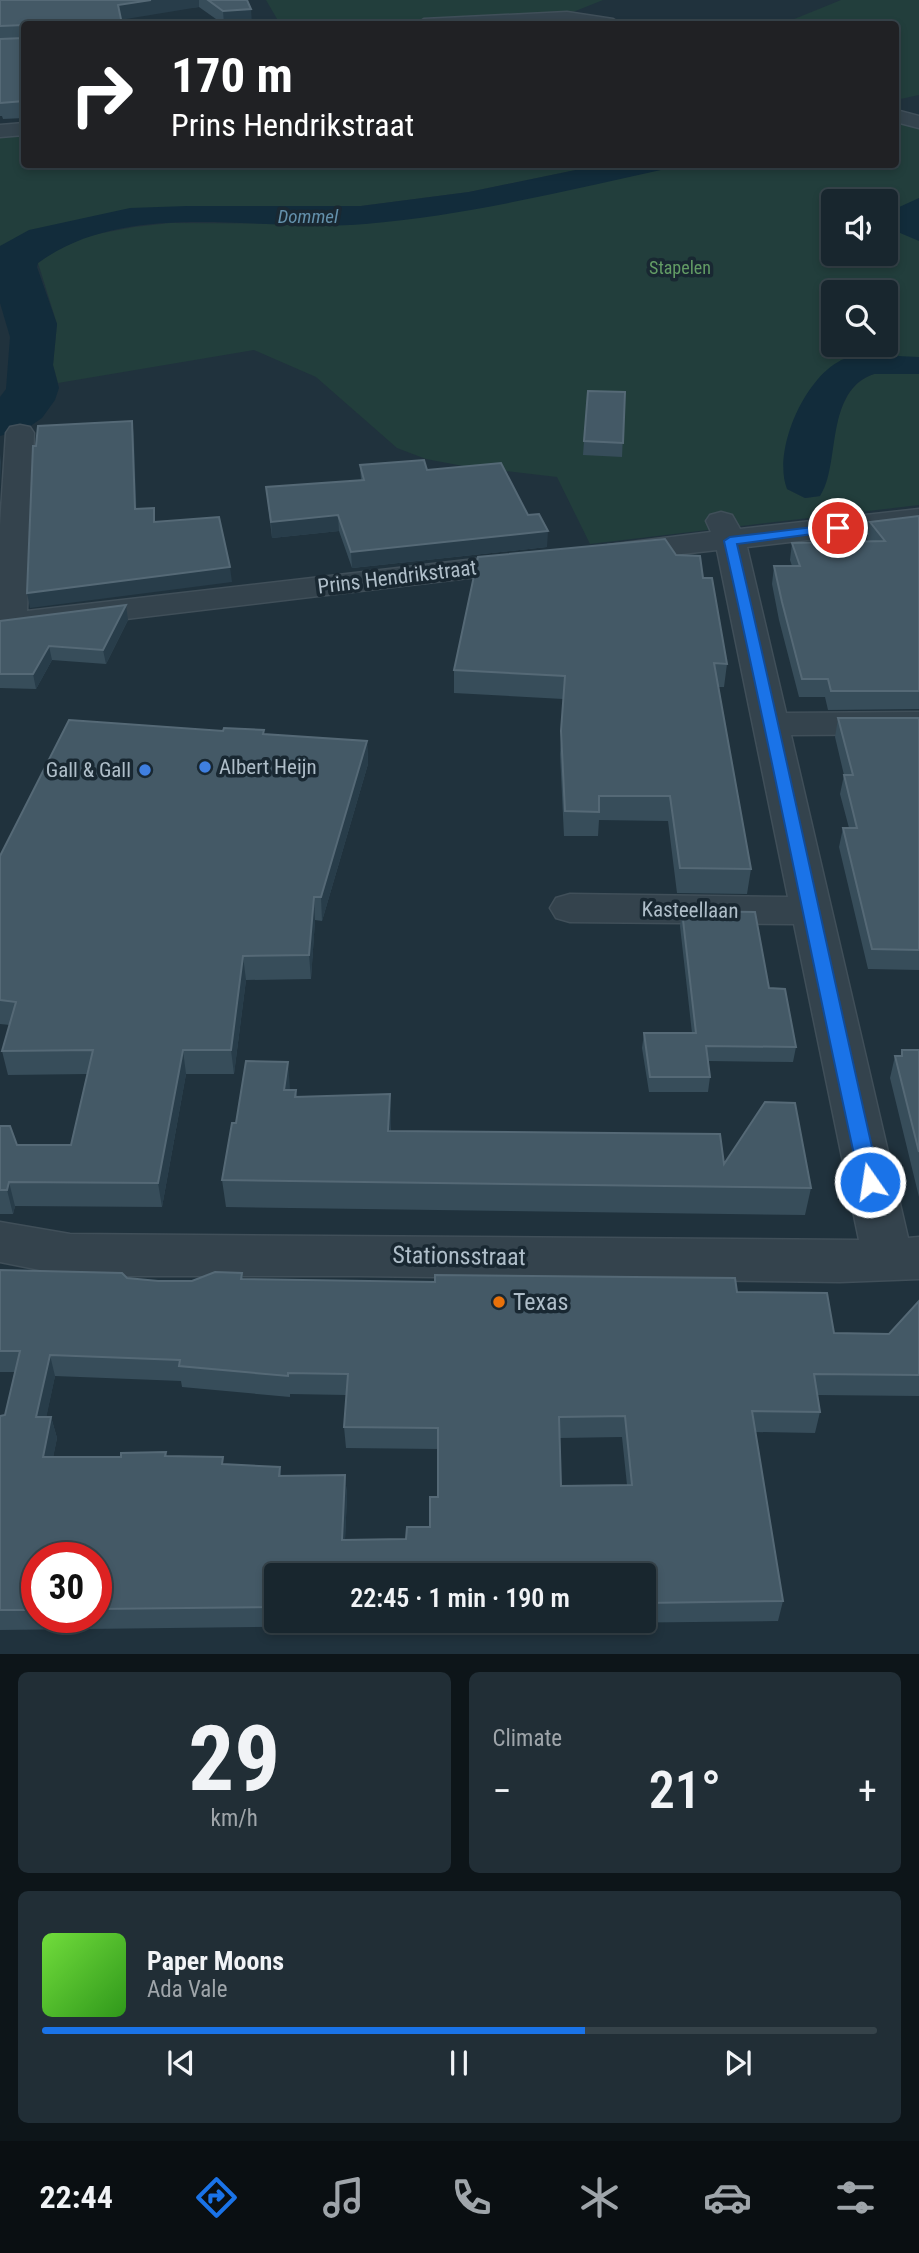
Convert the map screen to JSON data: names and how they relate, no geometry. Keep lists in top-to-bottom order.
{
  "streets": {
    "street": ["Prins Hendrikstraat", "Kasteellaan", "Stationsstraat"]
  },
  "water": ["Dommel"],
  "parks": ["Stapelen"],
  "places": ["Albert Heijn", "Gall & Gall", "Texas"],
  "page": {
    "turn": ["170 m", "Prins Hendrikstraat"],
    "limit": "30",
    "trip": "22:45 · 1 min · 190 m",
    "tile": [
      ["29", "km/h"],
      "Climate"
    ],
    "heat": ["−", "21°", "+"],
    "song": ["Paper Moons", "Ada Vale"],
    "tabs": "22:44"
  }
}
